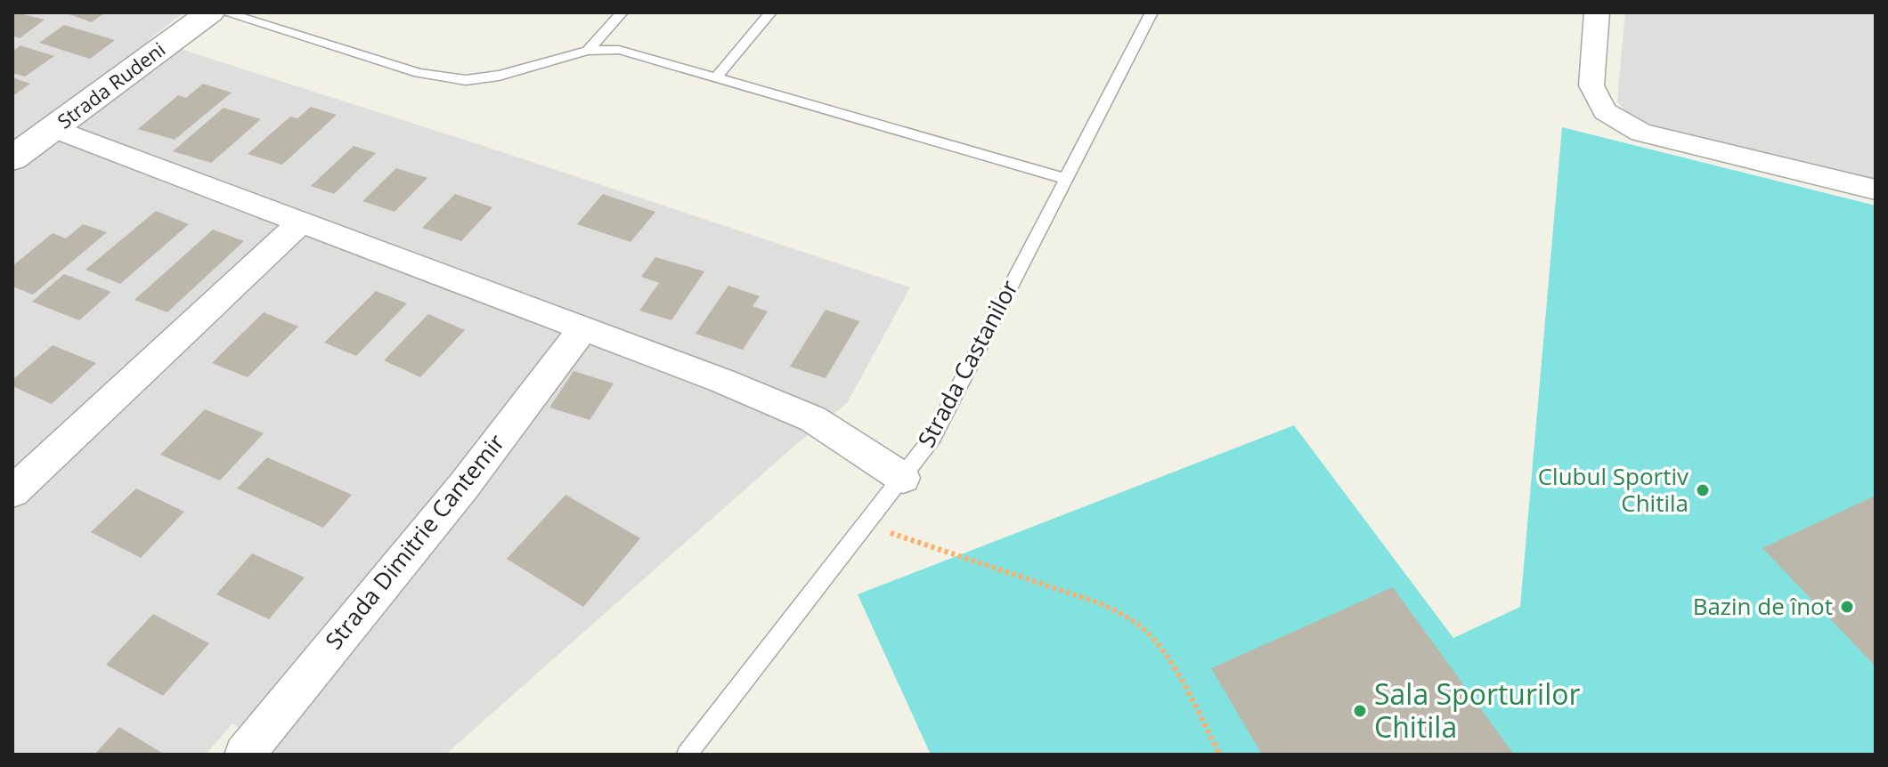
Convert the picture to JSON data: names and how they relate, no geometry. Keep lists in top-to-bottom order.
{
  "streets": {
    "street": ["Strada Rudeni", "Strada Dimitrie Cantemir"],
    "lane": ["Strada Castanilor"]
  },
  "places": ["Clubul Sportiv Chitila", "Bazin de înot", "Sala Sporturilor Chitila"]
}
